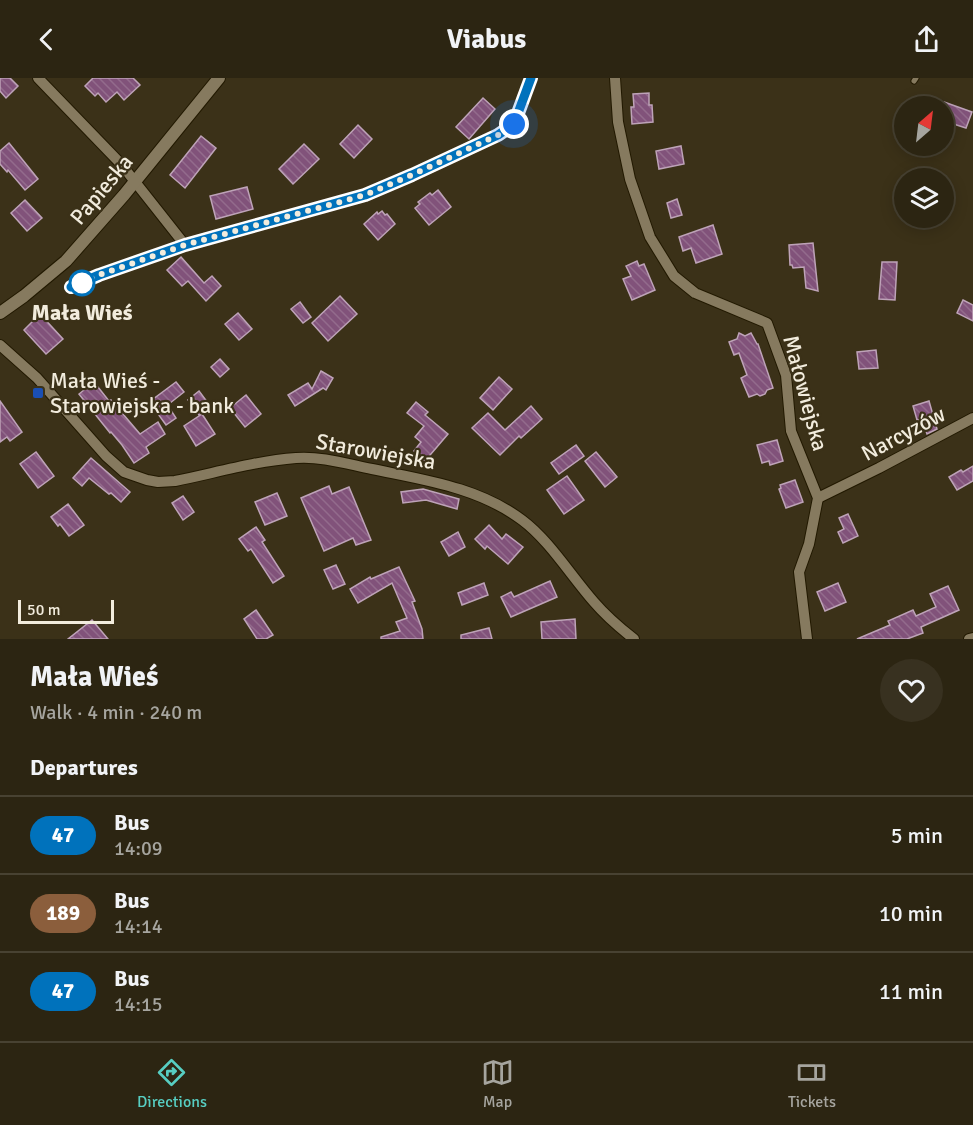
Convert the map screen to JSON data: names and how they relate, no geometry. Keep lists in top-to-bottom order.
{
  "streets": {
    "street": [
      "Papieska",
      "Małowiejska",
      "Narcyzów",
      "Starowiejska"
    ]
  },
  "crossings": [
    ["Małowiejska", "Narcyzów"]
  ],
  "places": {
    "other": ["Mała Wieś"],
    "transit": ["Mała Wieś - Starowiejska - bank"]
  },
  "lines": ["bus line 47"],
  "scale_bar": "50 m",
  "north": "top right",
  "page": {
    "header": "Viabus",
    "scale": "50 m",
    "heading": [
      ["Mała Wieś", "Walk · 4 min · 240 m"],
      "Departures"
    ],
    "list": [
      {
        "mark": "47",
        "name": "Bus",
        "note": "14:09",
        "value": "5 min"
      },
      {
        "mark": "189",
        "name": "Bus",
        "note": "14:14",
        "value": "10 min"
      },
      {
        "mark": "47",
        "name": "Bus",
        "note": "14:15",
        "value": "11 min"
      }
    ],
    "tabs": ["Directions", "Map", "Tickets"]
  }
}
